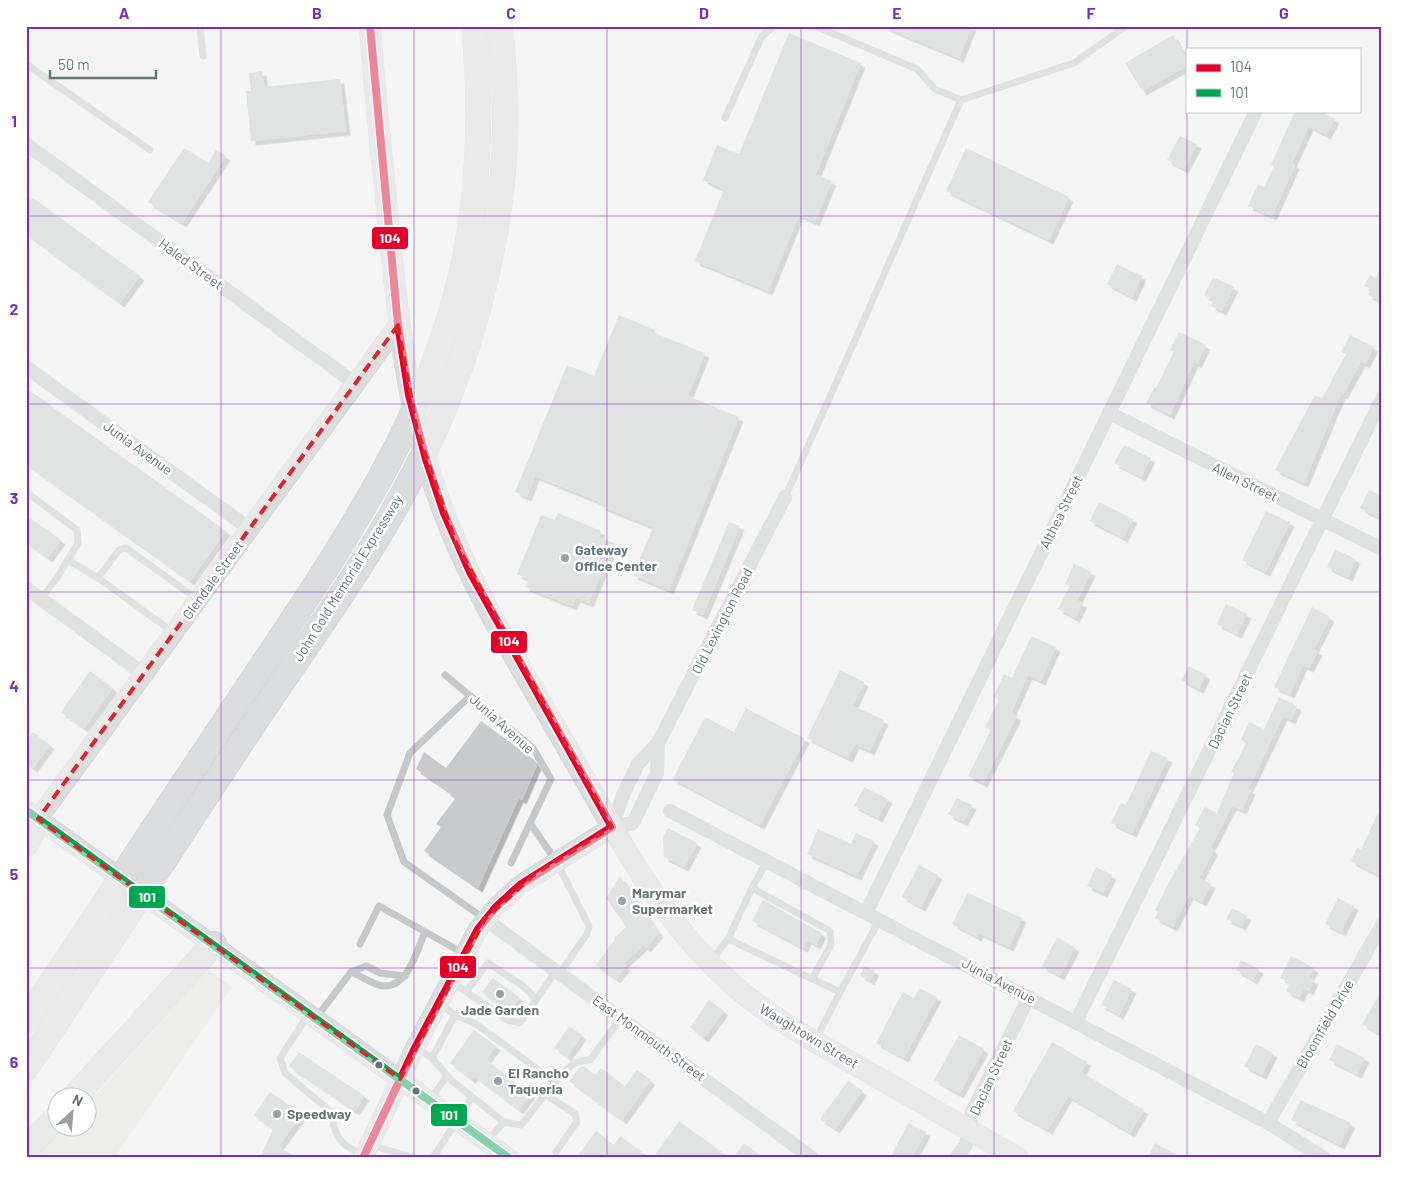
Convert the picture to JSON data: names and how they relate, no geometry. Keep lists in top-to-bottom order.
{
  "streets": {
    "highway": ["John Gold Memorial Expressway"],
    "main road": ["Glendale Street", "Old Lexington Road", "Waughtown Street"],
    "street": [
      "Haled Street",
      "Junia Avenue",
      "Allen Street",
      "Althea Street",
      "Dacian Street",
      "Bloomfield Drive",
      "East Monmouth Street"
    ]
  },
  "crossings": [
    ["Haled Street", "Glendale Street"],
    ["Junia Avenue", "Althea Street"],
    ["Junia Avenue", "Glendale Street"],
    ["Junia Avenue", "Dacian Street"],
    ["Junia Avenue", "Bloomfield Drive"],
    ["Allen Street", "Althea Street"],
    ["Allen Street", "Dacian Street"],
    ["Glendale Street", "Waughtown Street"],
    ["Old Lexington Road", "Waughtown Street"],
    ["Old Lexington Road", "East Monmouth Street"],
    ["Dacian Street", "Waughtown Street"]
  ],
  "places": [
    "Gateway Office Center",
    "Marymar Supermarket",
    "Jade Garden",
    "El Rancho Taqueria",
    "Speedway"
  ],
  "lines": ["transit line 104", "transit line 101"],
  "legend": ["104", "101"],
  "scale_bar": "50 m",
  "north": "top right",
  "grid": {
    "columns": [
      "A",
      "B",
      "C",
      "D",
      "E",
      "F",
      "G"
    ],
    "rows": [
      "1",
      "2",
      "3",
      "4",
      "5",
      "6"
    ]
  }
}
